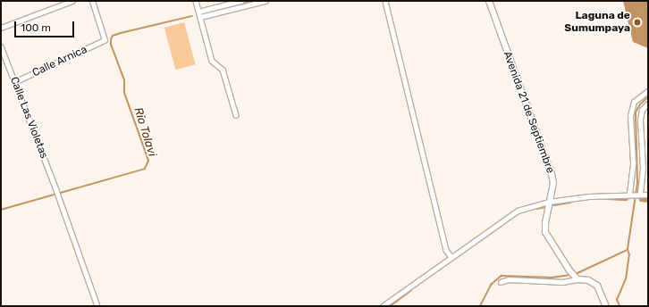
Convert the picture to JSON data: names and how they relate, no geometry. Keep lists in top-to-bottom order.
{
  "streets": {
    "street": ["Calle Arnica", "Avenida 21 de Septiembre", "Calle Las Violetas"]
  },
  "crossings": [
    ["Calle Arnica", "Calle Las Violetas"]
  ],
  "water": ["Río Tolavi"],
  "places": ["Laguna de Sumumpaya"],
  "scale_bar": "100 m"
}
